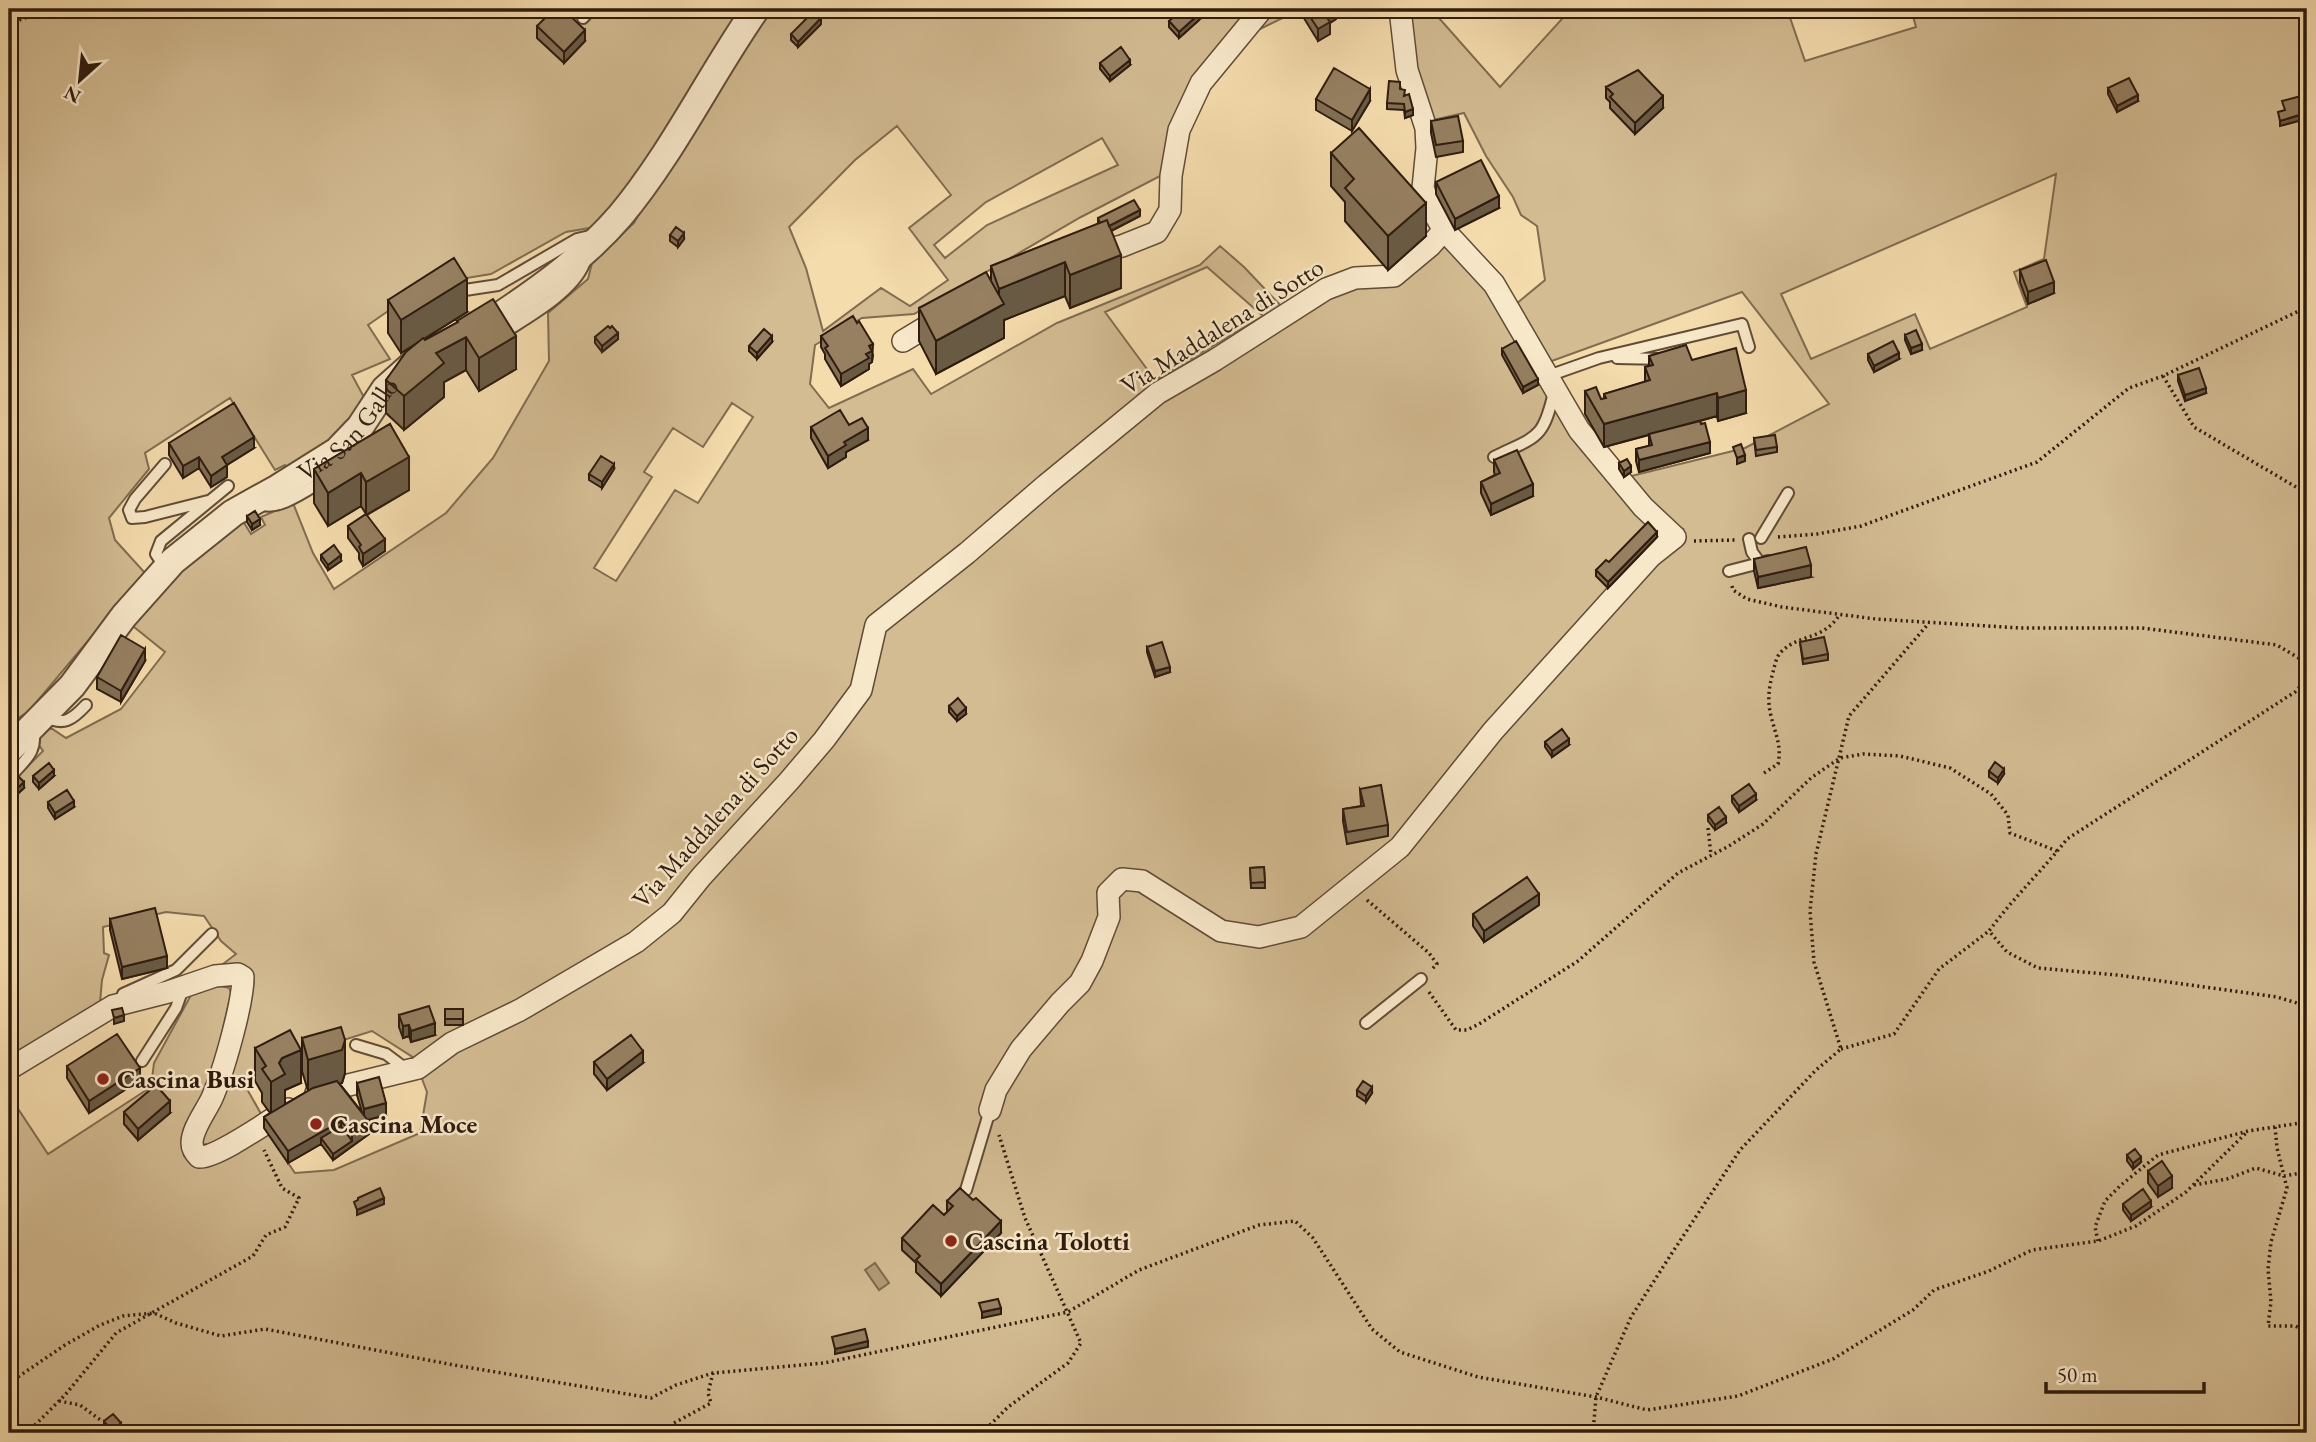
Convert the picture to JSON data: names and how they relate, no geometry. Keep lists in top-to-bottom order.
{
  "streets": {
    "street": ["Via Maddalena di Sotto", "Via San Gallo"]
  },
  "places": ["Cascina Busi", "Cascina Moce", "Cascina Tolotti"],
  "scale_bar": "50 m",
  "north": "bottom left"
}
